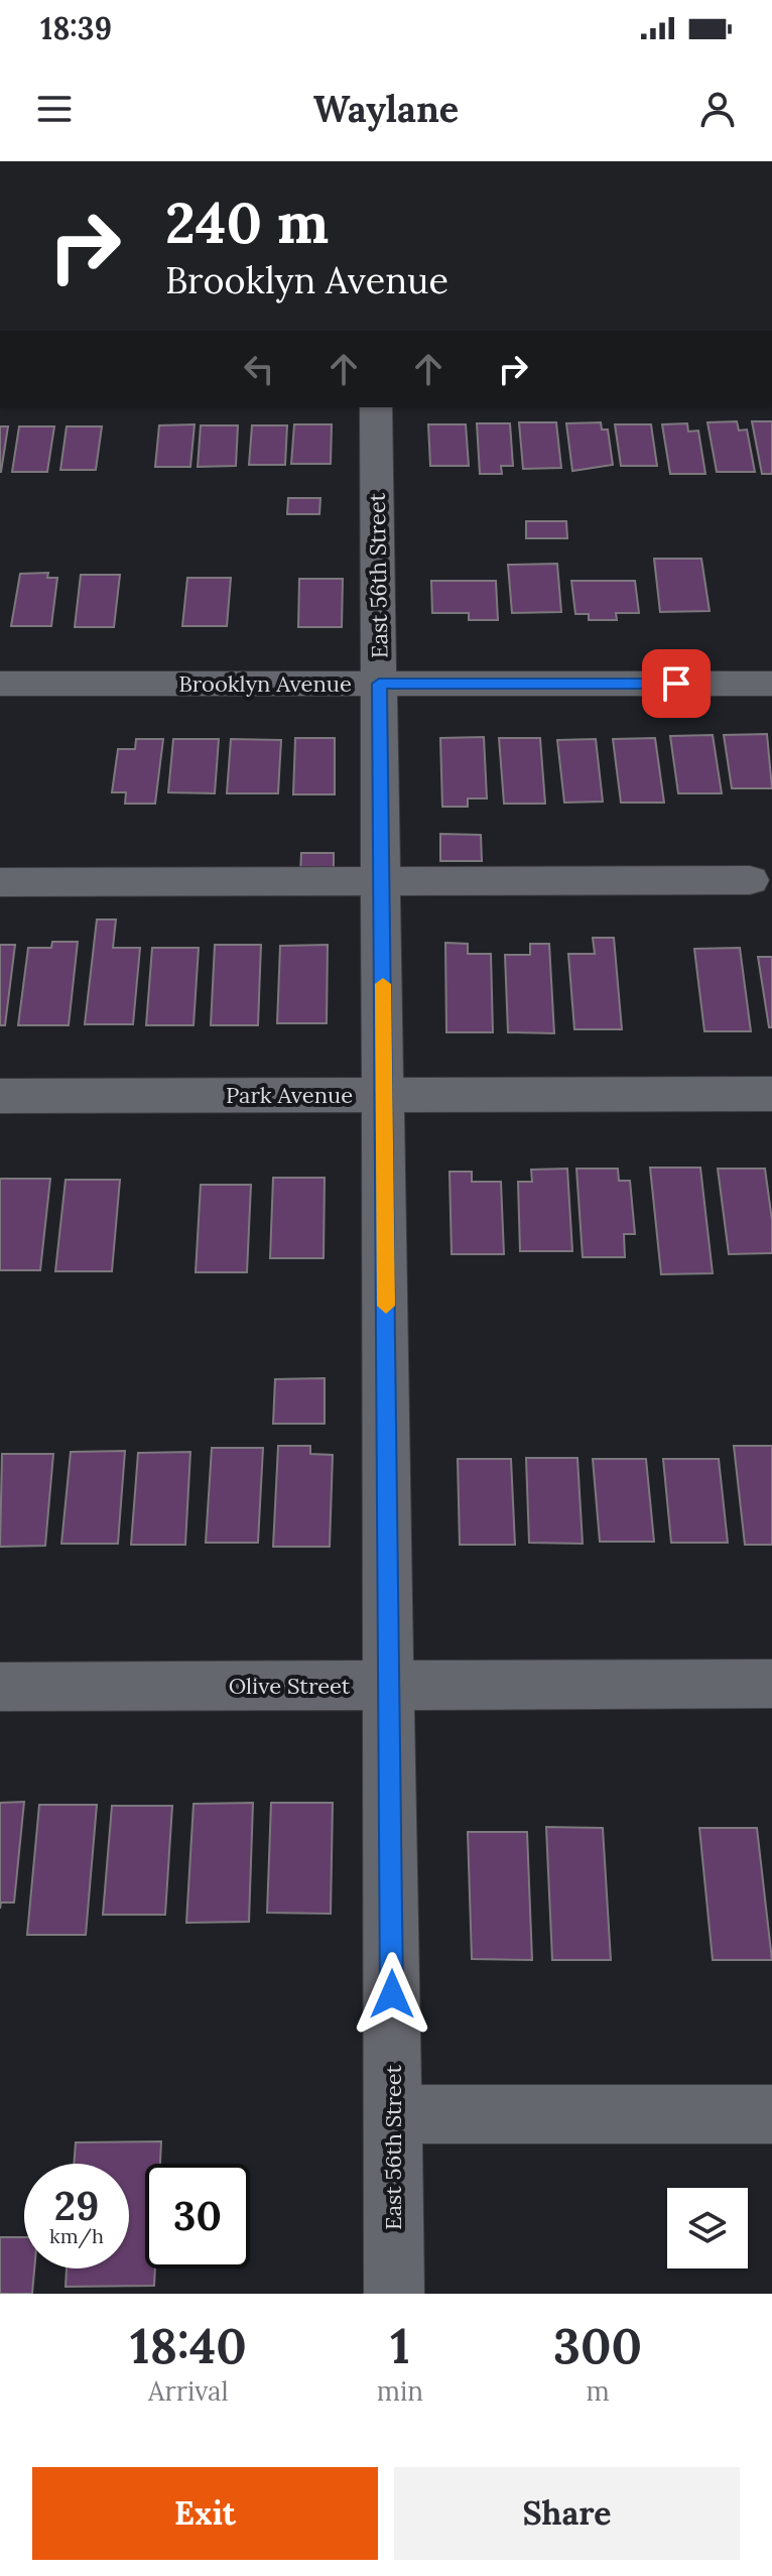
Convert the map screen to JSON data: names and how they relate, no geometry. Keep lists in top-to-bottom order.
{
  "streets": {
    "street": [
      "East 56th Street",
      "Brooklyn Avenue",
      "Park Avenue",
      "Olive Street"
    ]
  },
  "crossings": [
    ["East 56th Street", "Brooklyn Avenue"],
    ["East 56th Street", "Park Avenue"],
    ["East 56th Street", "Olive Street"]
  ],
  "page": {
    "status": "18:39",
    "header": "Waylane",
    "turn": ["240 m", "Brooklyn Avenue"],
    "speed": "29 km/h",
    "limit": "30",
    "eta": [
      "18:40",
      "Arrival",
      "1",
      "min",
      "300",
      "m"
    ],
    "buttons": ["Exit", "Share"]
  }
}
